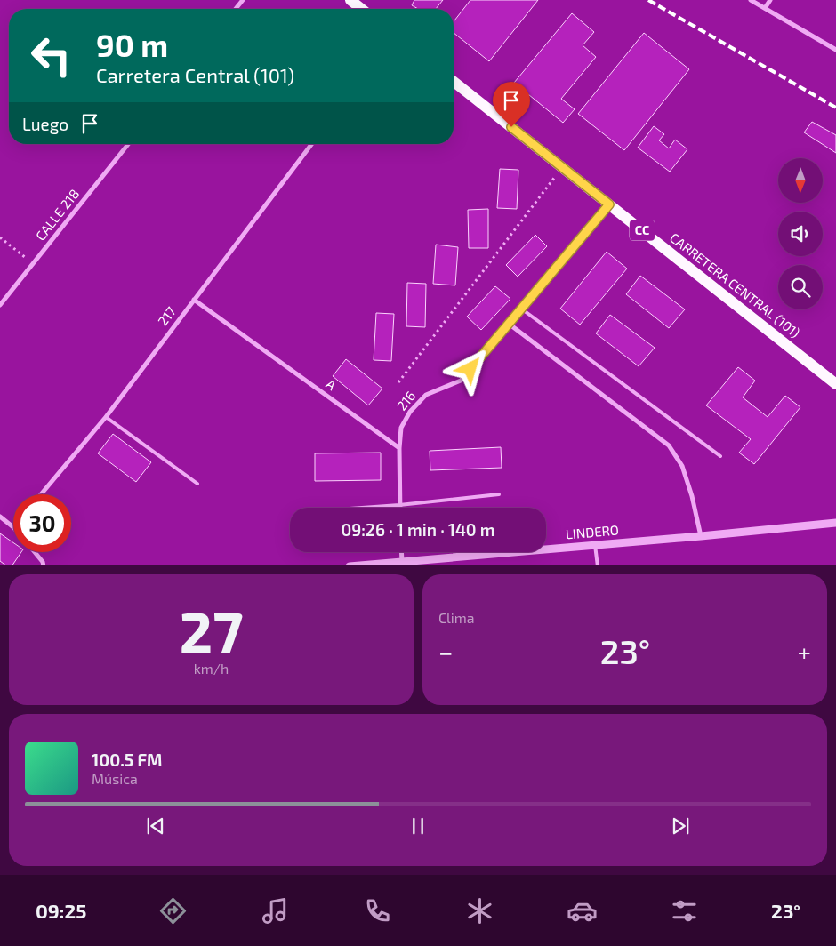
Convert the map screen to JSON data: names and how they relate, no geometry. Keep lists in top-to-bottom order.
{
  "streets": {
    "main road": ["CC", "CARRETERA CENTRAL (101)"],
    "street": [
      "CALLE 218",
      "217",
      "A",
      "216",
      "LINDERO"
    ]
  },
  "crossings": [
    ["CARRETERA CENTRAL (101)", "216"],
    ["217", "A"],
    ["A", "216"]
  ],
  "north": "bottom",
  "page": {
    "turn": ["90 m", "Carretera Central (101)"],
    "then": "Luego",
    "limit": "30",
    "trip": "09:26 · 1 min · 140 m",
    "tile": [
      ["27", "km/h"],
      "Clima"
    ],
    "heat": ["−", "23°", "+"],
    "song": ["100.5 FM", "Música"],
    "tabs": ["09:25", "23°"]
  }
}
